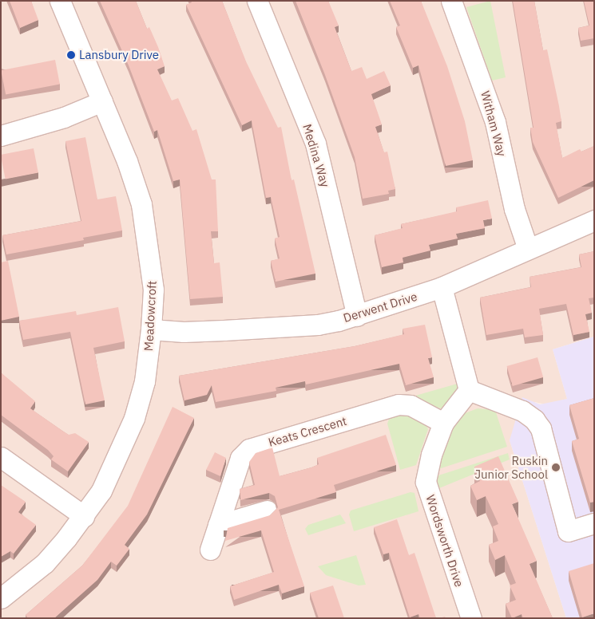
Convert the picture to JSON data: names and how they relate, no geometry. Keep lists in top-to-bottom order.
{
  "streets": {
    "street": [
      "Witham Way",
      "Medina Way",
      "Derwent Drive",
      "Meadowcroft",
      "Keats Crescent",
      "Wordsworth Drive"
    ]
  },
  "crossings": [
    ["Witham Way", "Derwent Drive"],
    ["Medina Way", "Derwent Drive"],
    ["Derwent Drive", "Meadowcroft"],
    ["Keats Crescent", "Wordsworth Drive"]
  ],
  "places": ["Lansbury Drive", "Ruskin Junior School"]
}
